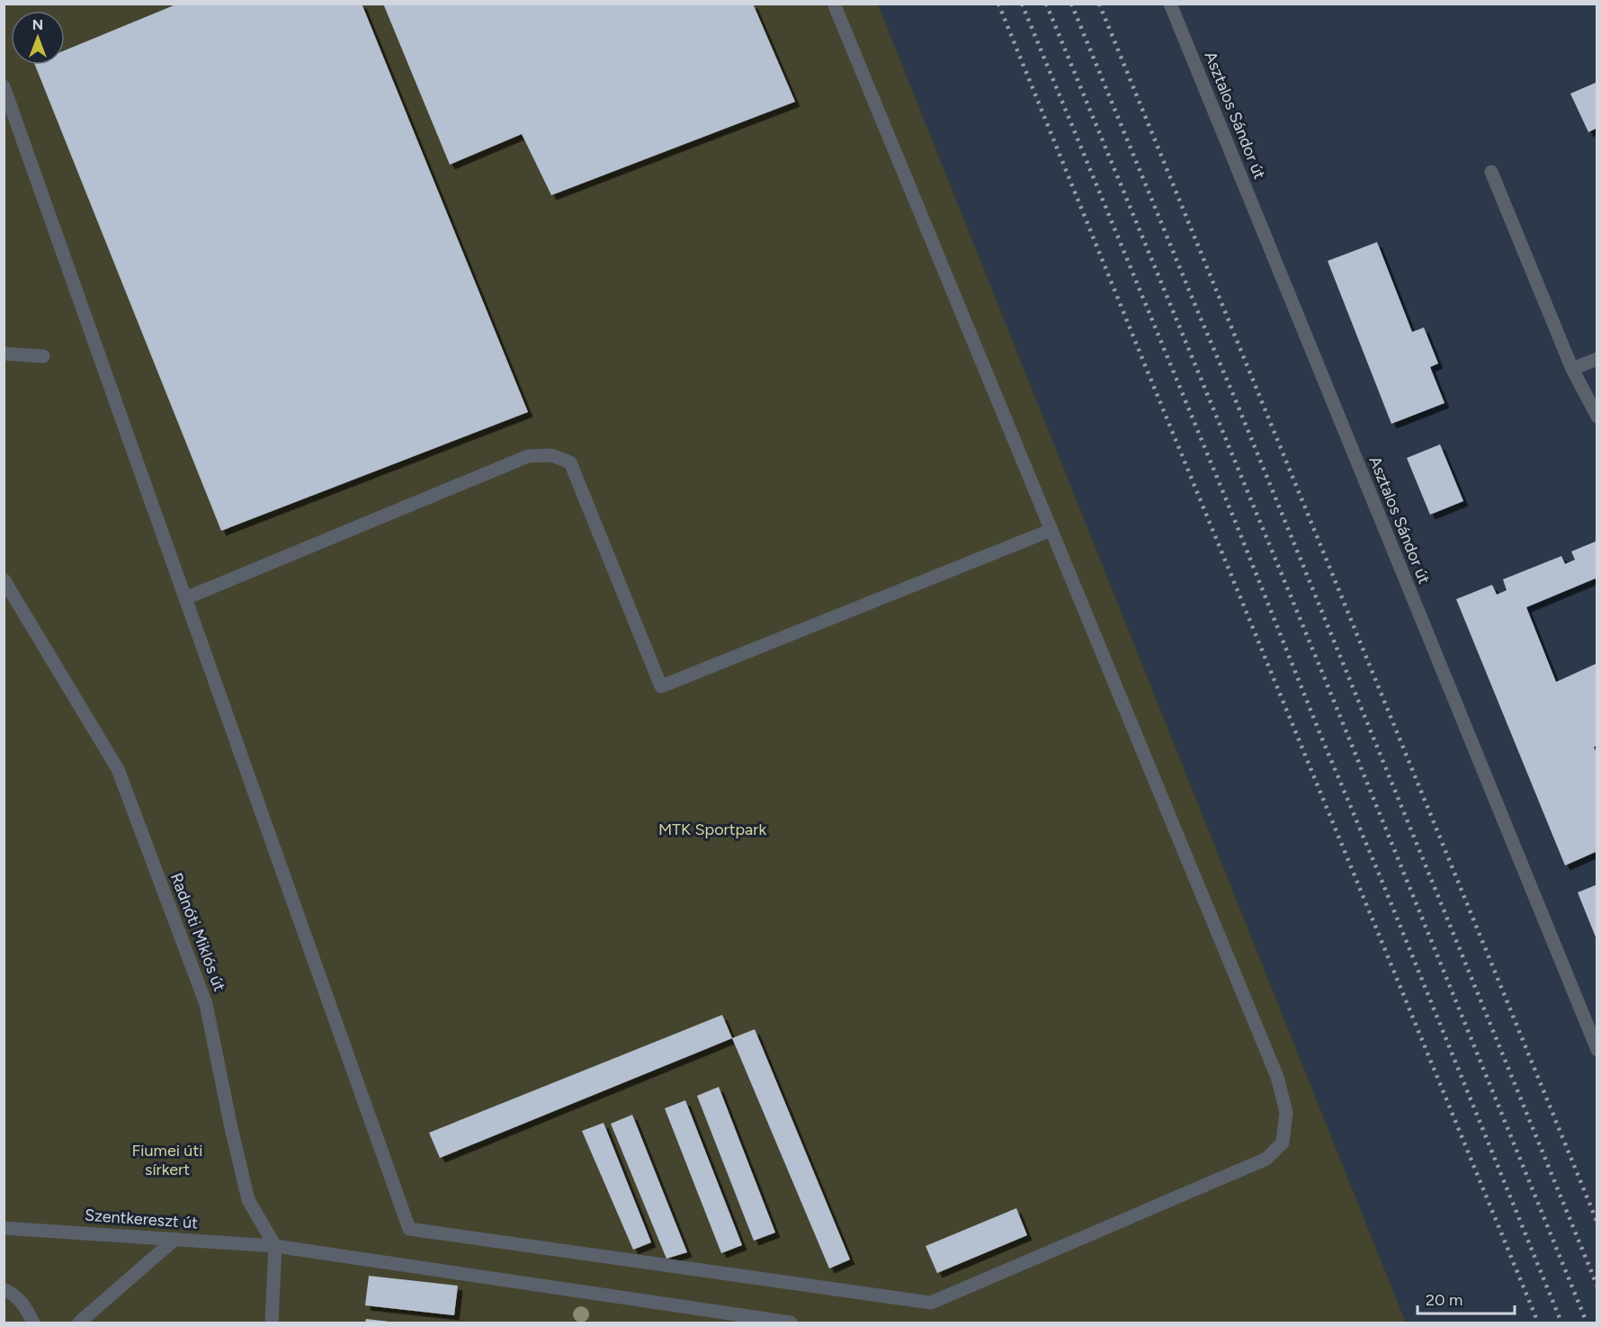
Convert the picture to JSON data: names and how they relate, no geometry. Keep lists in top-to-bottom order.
{
  "streets": {
    "street": ["Asztalos Sándor út", "Radnóti Miklós út", "Szentkereszt út"]
  },
  "crossings": [
    ["Radnóti Miklós út", "Szentkereszt út"]
  ],
  "parks": ["MTK Sportpark", "Fiumei úti sírkert"],
  "scale_bar": "20 m",
  "north": "top"
}
